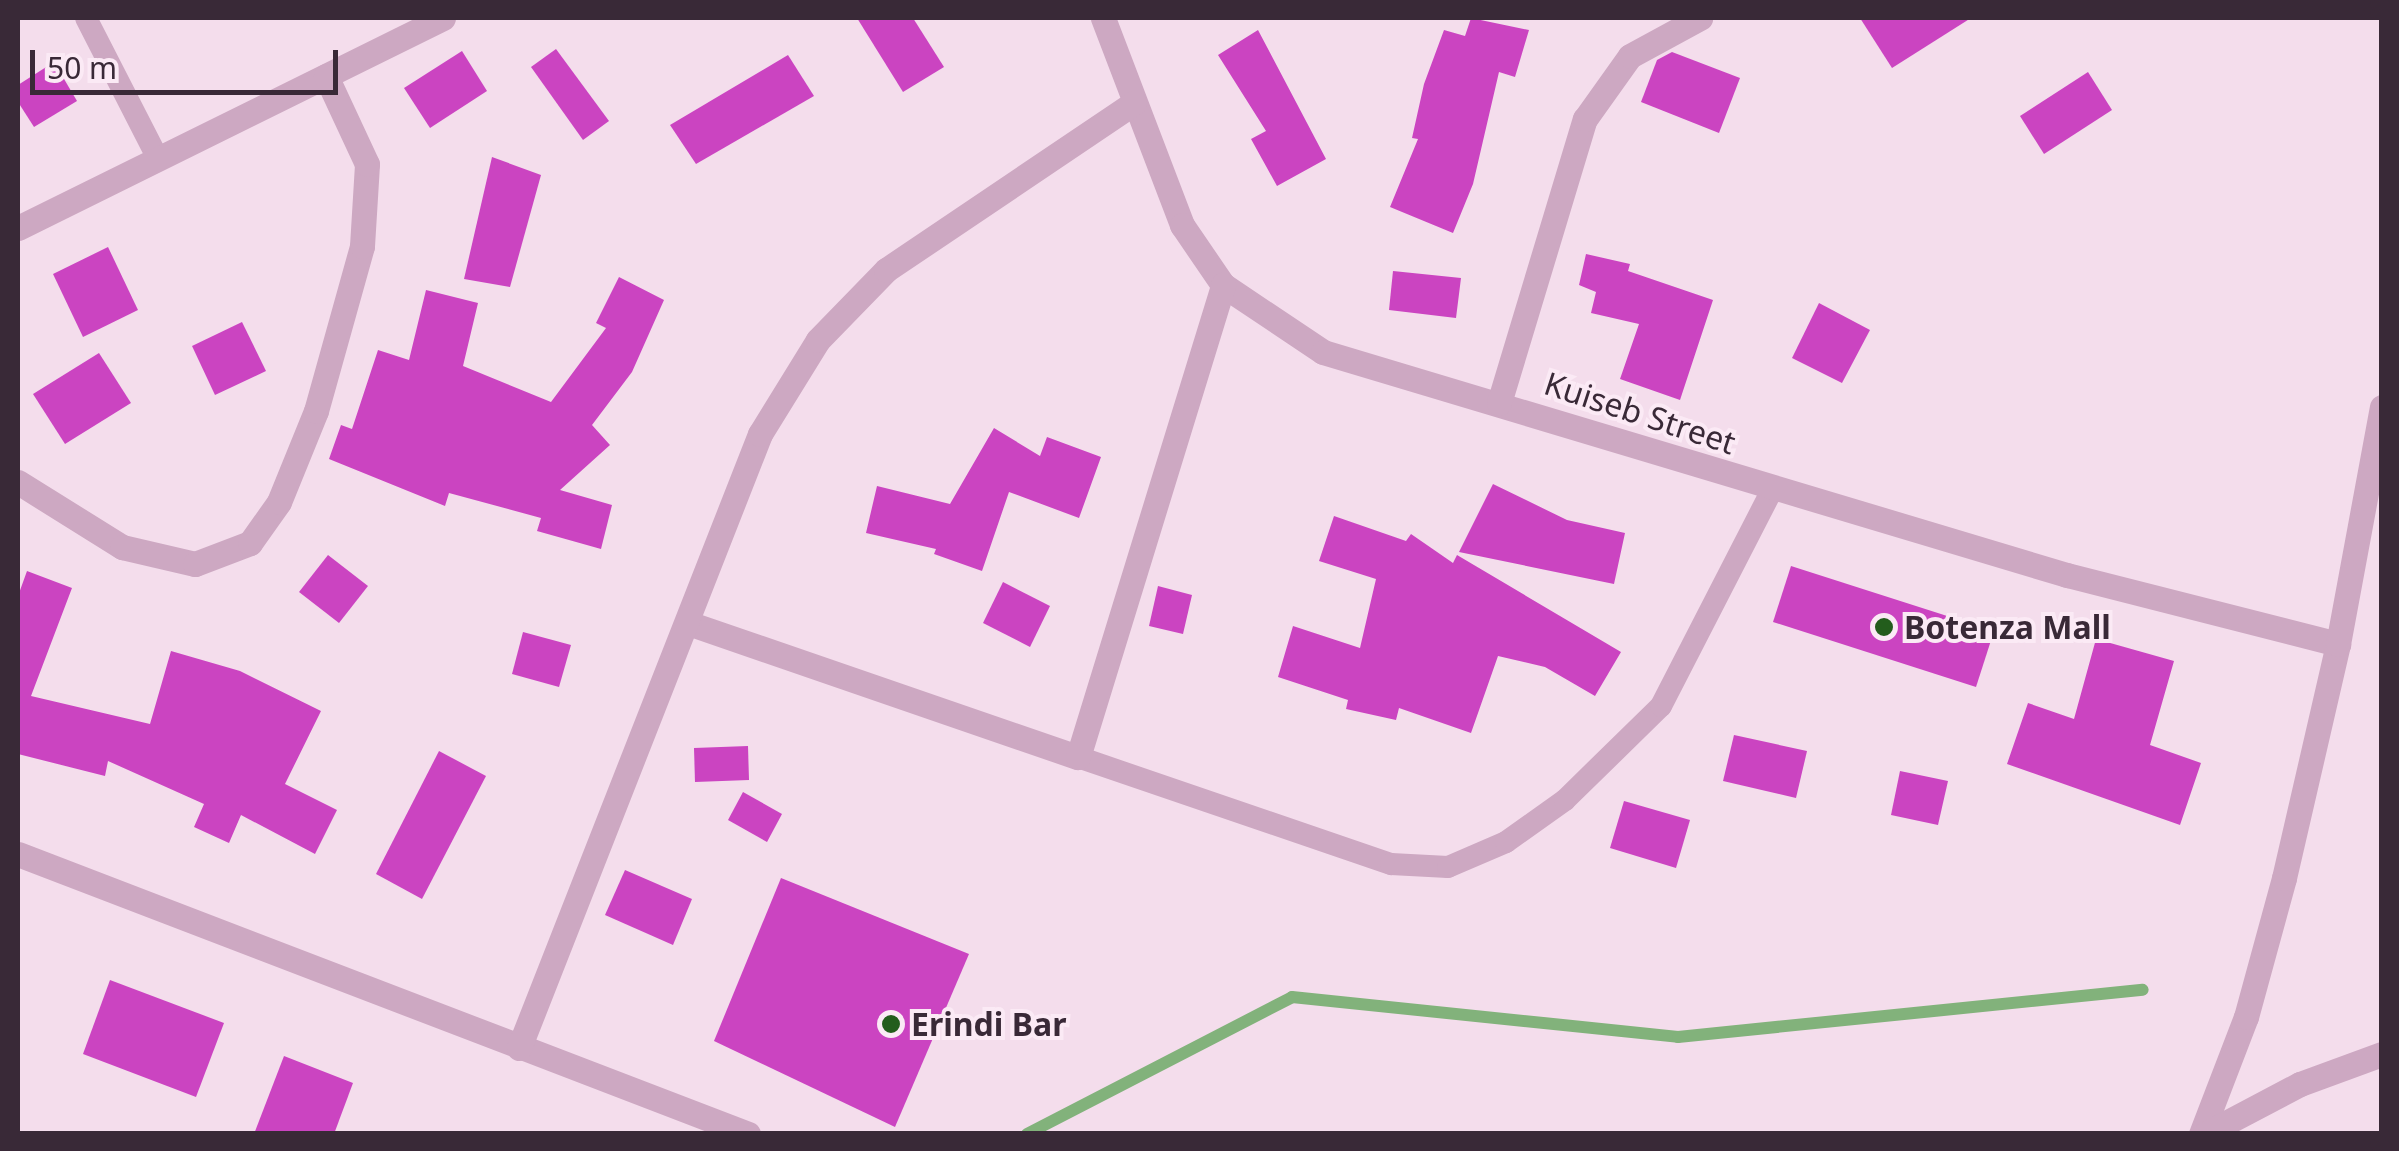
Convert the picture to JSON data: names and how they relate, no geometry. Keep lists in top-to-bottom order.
{
  "streets": {
    "street": ["Kuiseb Street"]
  },
  "places": ["Botenza Mall", "Erindi Bar"],
  "scale_bar": "50 m"
}
